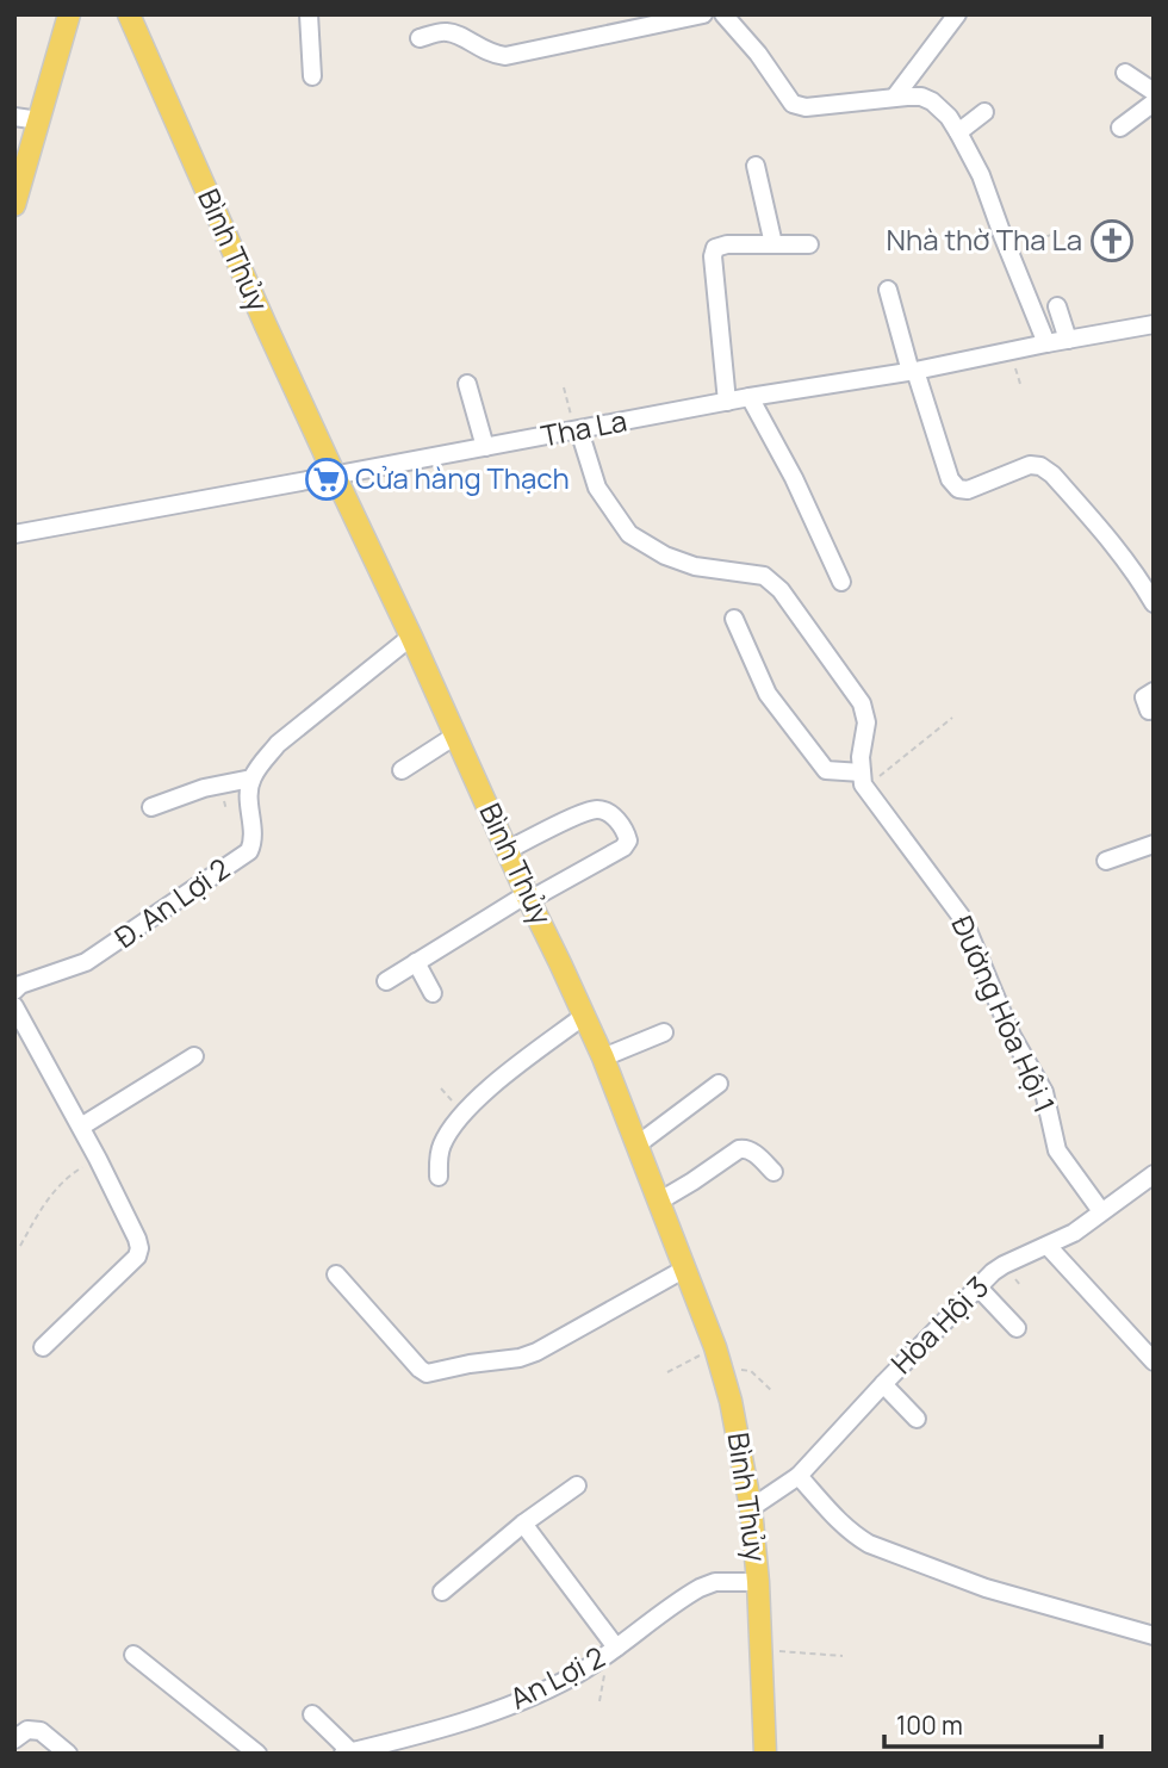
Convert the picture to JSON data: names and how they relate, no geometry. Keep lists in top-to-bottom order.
{
  "streets": {
    "main road": ["Bình Thủy"],
    "street": [
      "Tha La",
      "Đ. An Lợi 2",
      "Đường Hòa Hội 1",
      "Hòa Hội 3",
      "An Lợi 2"
    ]
  },
  "crossings": [
    ["Bình Thủy", "Tha La"],
    ["Bình Thủy", "Hòa Hội 3"],
    ["Bình Thủy", "An Lợi 2"],
    ["Đường Hòa Hội 1", "Hòa Hội 3"]
  ],
  "places": {
    "church": ["Nhà thờ Tha La"],
    "supermarket": ["Cửa hàng Thạch"]
  },
  "scale_bar": "100 m"
}
